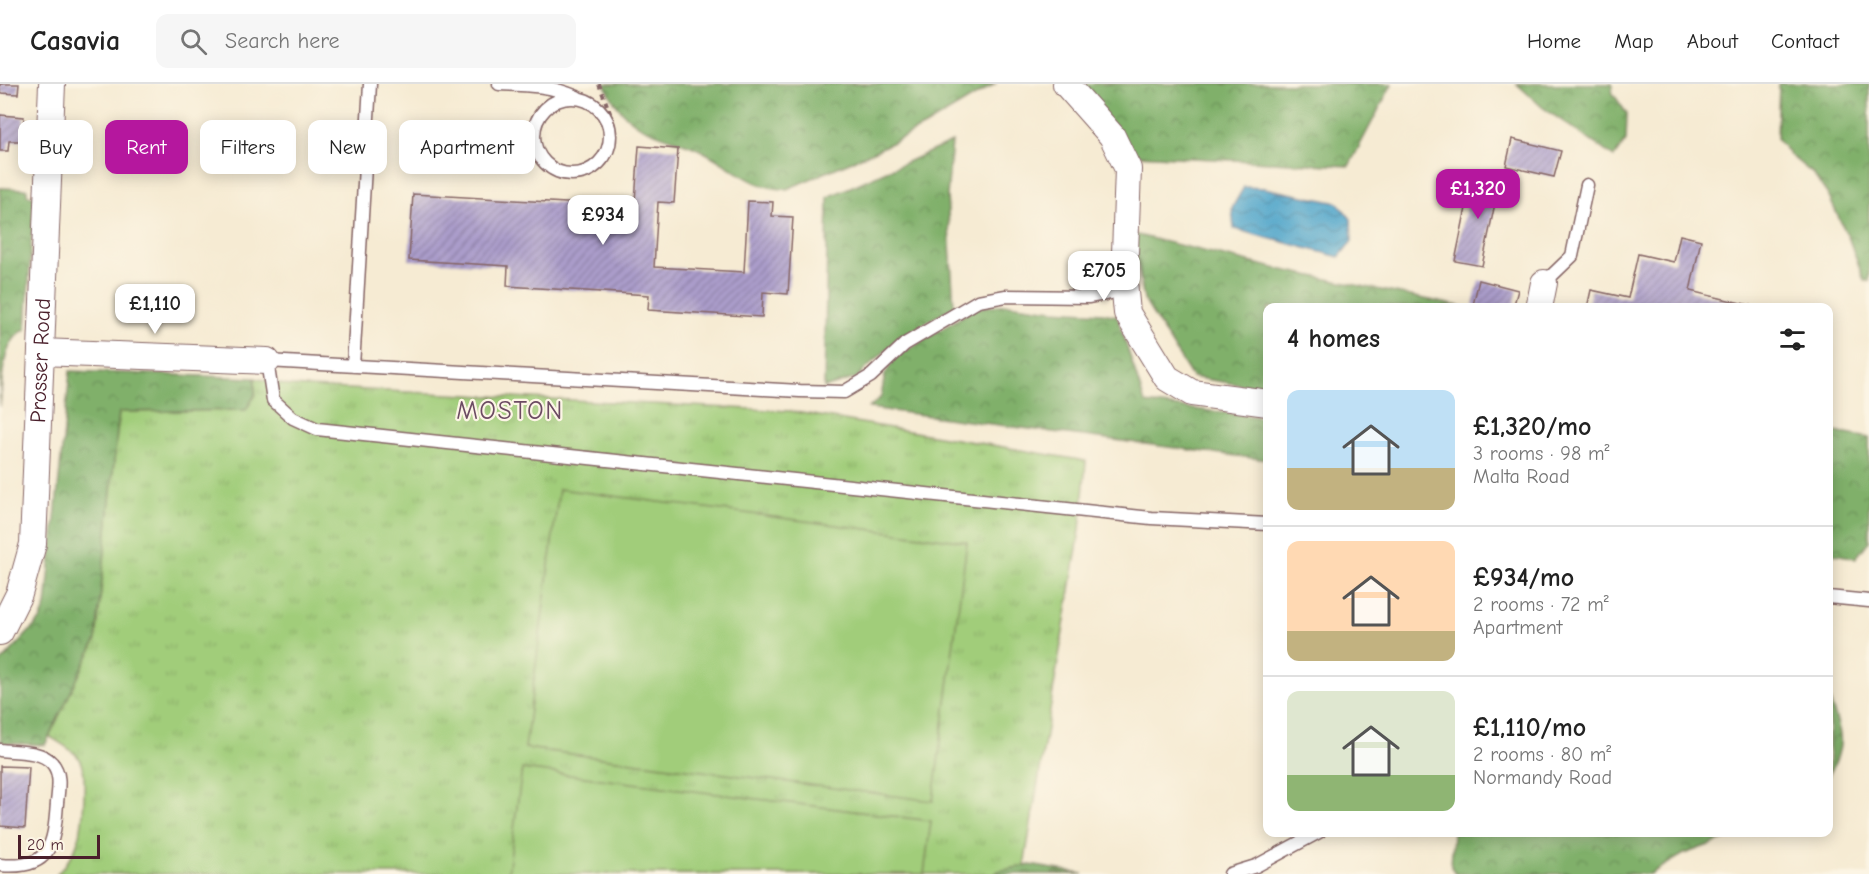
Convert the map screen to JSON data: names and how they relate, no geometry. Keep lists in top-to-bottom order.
{
  "streets": {
    "street": ["Prosser Road"]
  },
  "districts": ["MOSTON"],
  "scale_bar": "20 m",
  "page": {
    "header": "Casavia",
    "search": "Search here",
    "nav": [
      "Home",
      "Map",
      "About",
      "Contact"
    ],
    "chip": [
      "Buy",
      "Rent",
      "Filters",
      "New",
      "Apartment"
    ],
    "price": [
      "£1,320",
      "£934",
      "£705",
      "£1,110"
    ],
    "heading": "4 homes",
    "list": [
      {
        "name": "£1,320/mo",
        "note": "3 rooms · 98 m² · Malta Road"
      },
      {
        "name": "£934/mo",
        "note": "2 rooms · 72 m² · Apartment"
      },
      {
        "name": "£1,110/mo",
        "note": "2 rooms · 80 m² · Normandy Road"
      }
    ],
    "scale": "20 m"
  }
}
